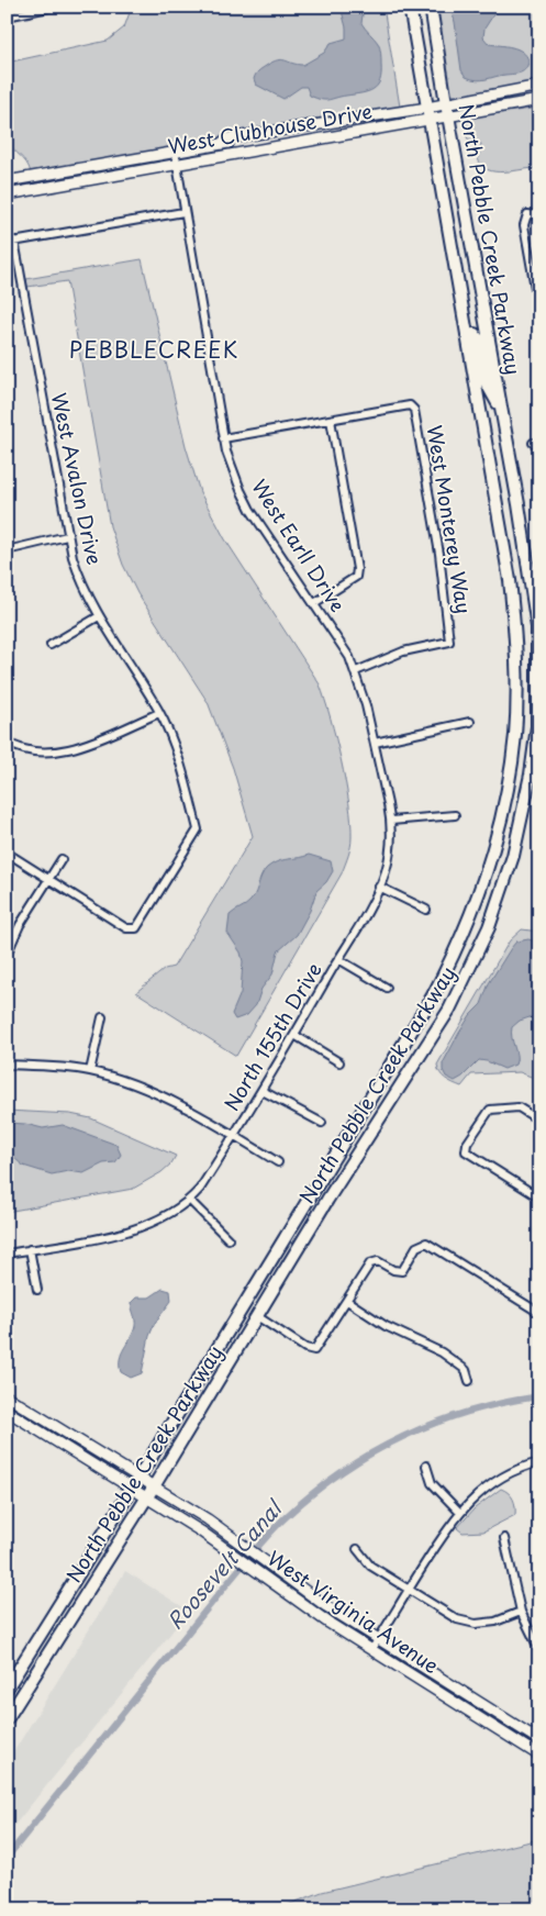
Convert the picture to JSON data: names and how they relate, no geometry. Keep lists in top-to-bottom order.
{
  "streets": {
    "main road": ["West Clubhouse Drive", "North Pebble Creek Parkway", "West Virginia Avenue"],
    "street": [
      "West Avalon Drive",
      "West Monterey Way",
      "West Earll Drive",
      "North 155th Drive"
    ]
  },
  "crossings": [
    ["West Clubhouse Drive", "North Pebble Creek Parkway"],
    ["West Clubhouse Drive", "West Earll Drive"],
    ["North Pebble Creek Parkway", "West Virginia Avenue"],
    ["West Monterey Way", "West Earll Drive"],
    ["West Earll Drive", "North 155th Drive"]
  ],
  "districts": ["PEBBLECREEK"],
  "water": ["Roosevelt Canal"]
}
